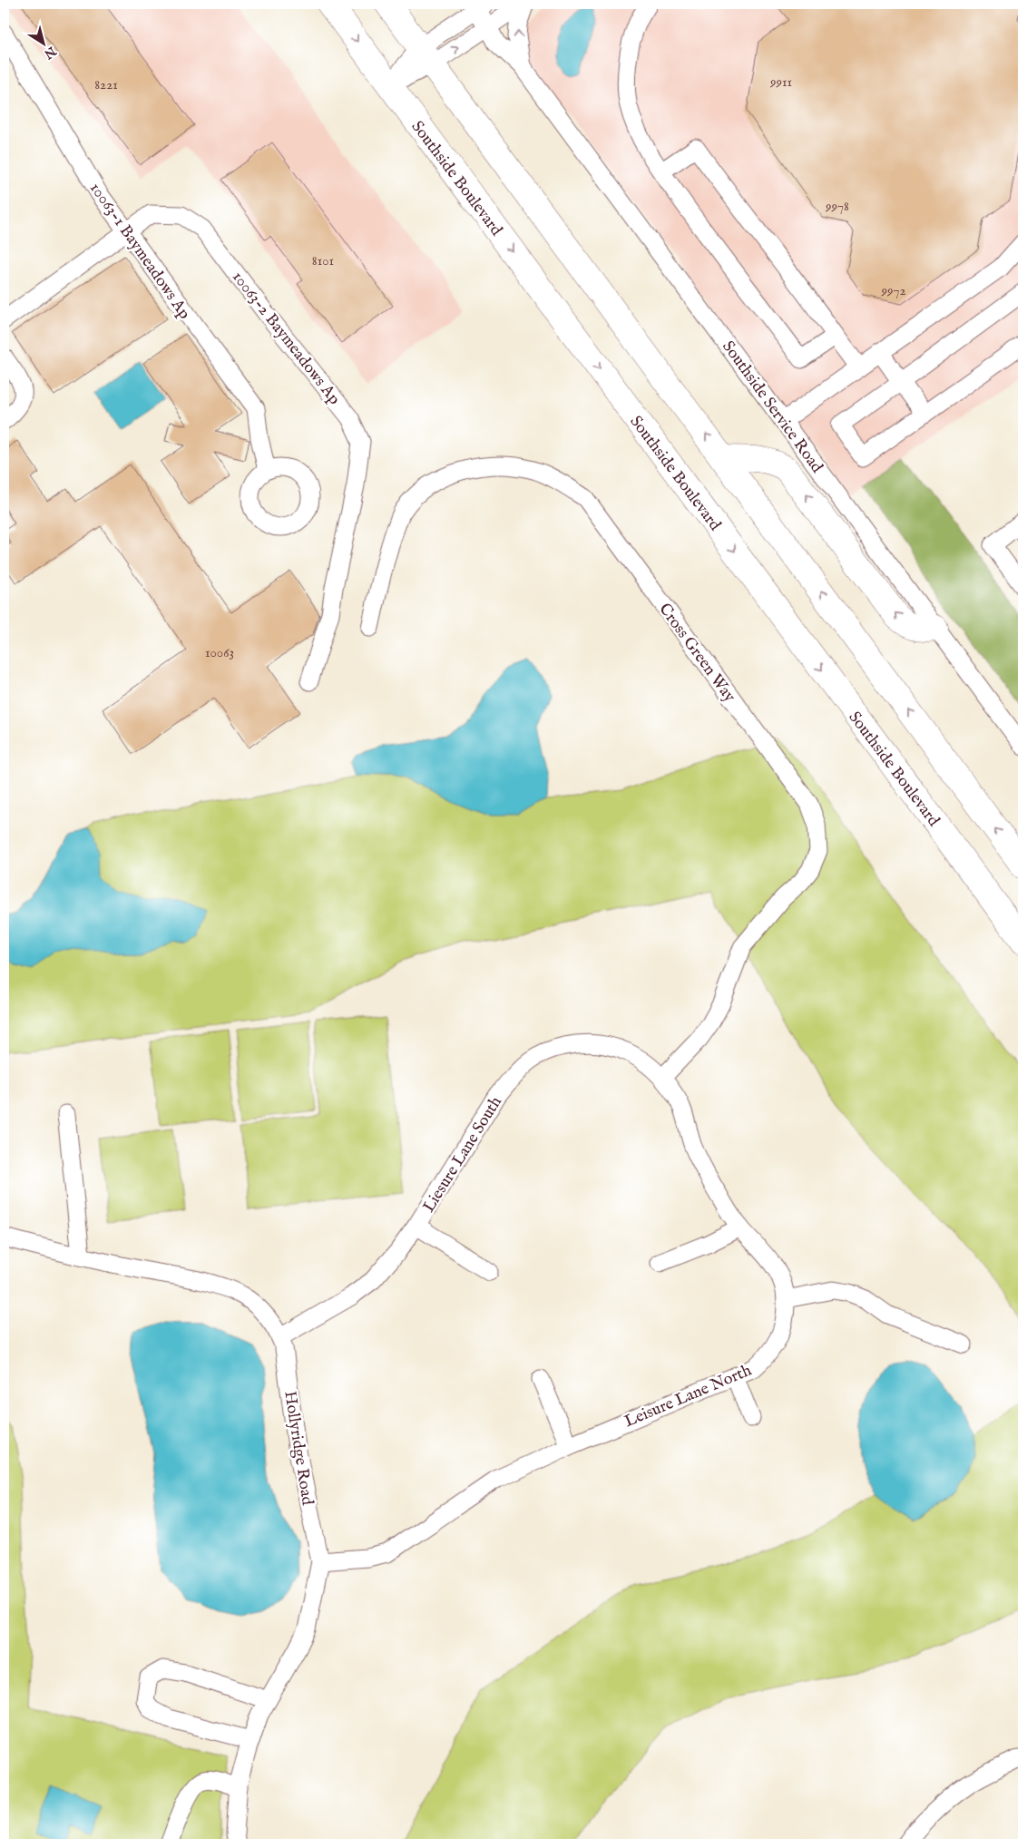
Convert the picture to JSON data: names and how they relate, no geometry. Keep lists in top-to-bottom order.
{
  "streets": {
    "highway": ["Southside Boulevard"],
    "street": [
      "10063-1 Baymeadows Ap",
      "10063-2 Baymeadows Ap",
      "Southside Service Road",
      "Cross Green Way",
      "Liesure Lane South",
      "Leisure Lane North",
      "Hollyridge Road"
    ]
  },
  "crossings": [
    ["10063-1 Baymeadows Ap", "10063-2 Baymeadows Ap"],
    ["Cross Green Way", "Liesure Lane South"],
    ["Cross Green Way", "Leisure Lane North"],
    ["Liesure Lane South", "Leisure Lane North"],
    ["Liesure Lane South", "Hollyridge Road"],
    ["Leisure Lane North", "Hollyridge Road"]
  ],
  "house_numbers": [
    "9911",
    "8221",
    "9978",
    "8101",
    "9972",
    "10063"
  ],
  "north": "bottom right"
}
